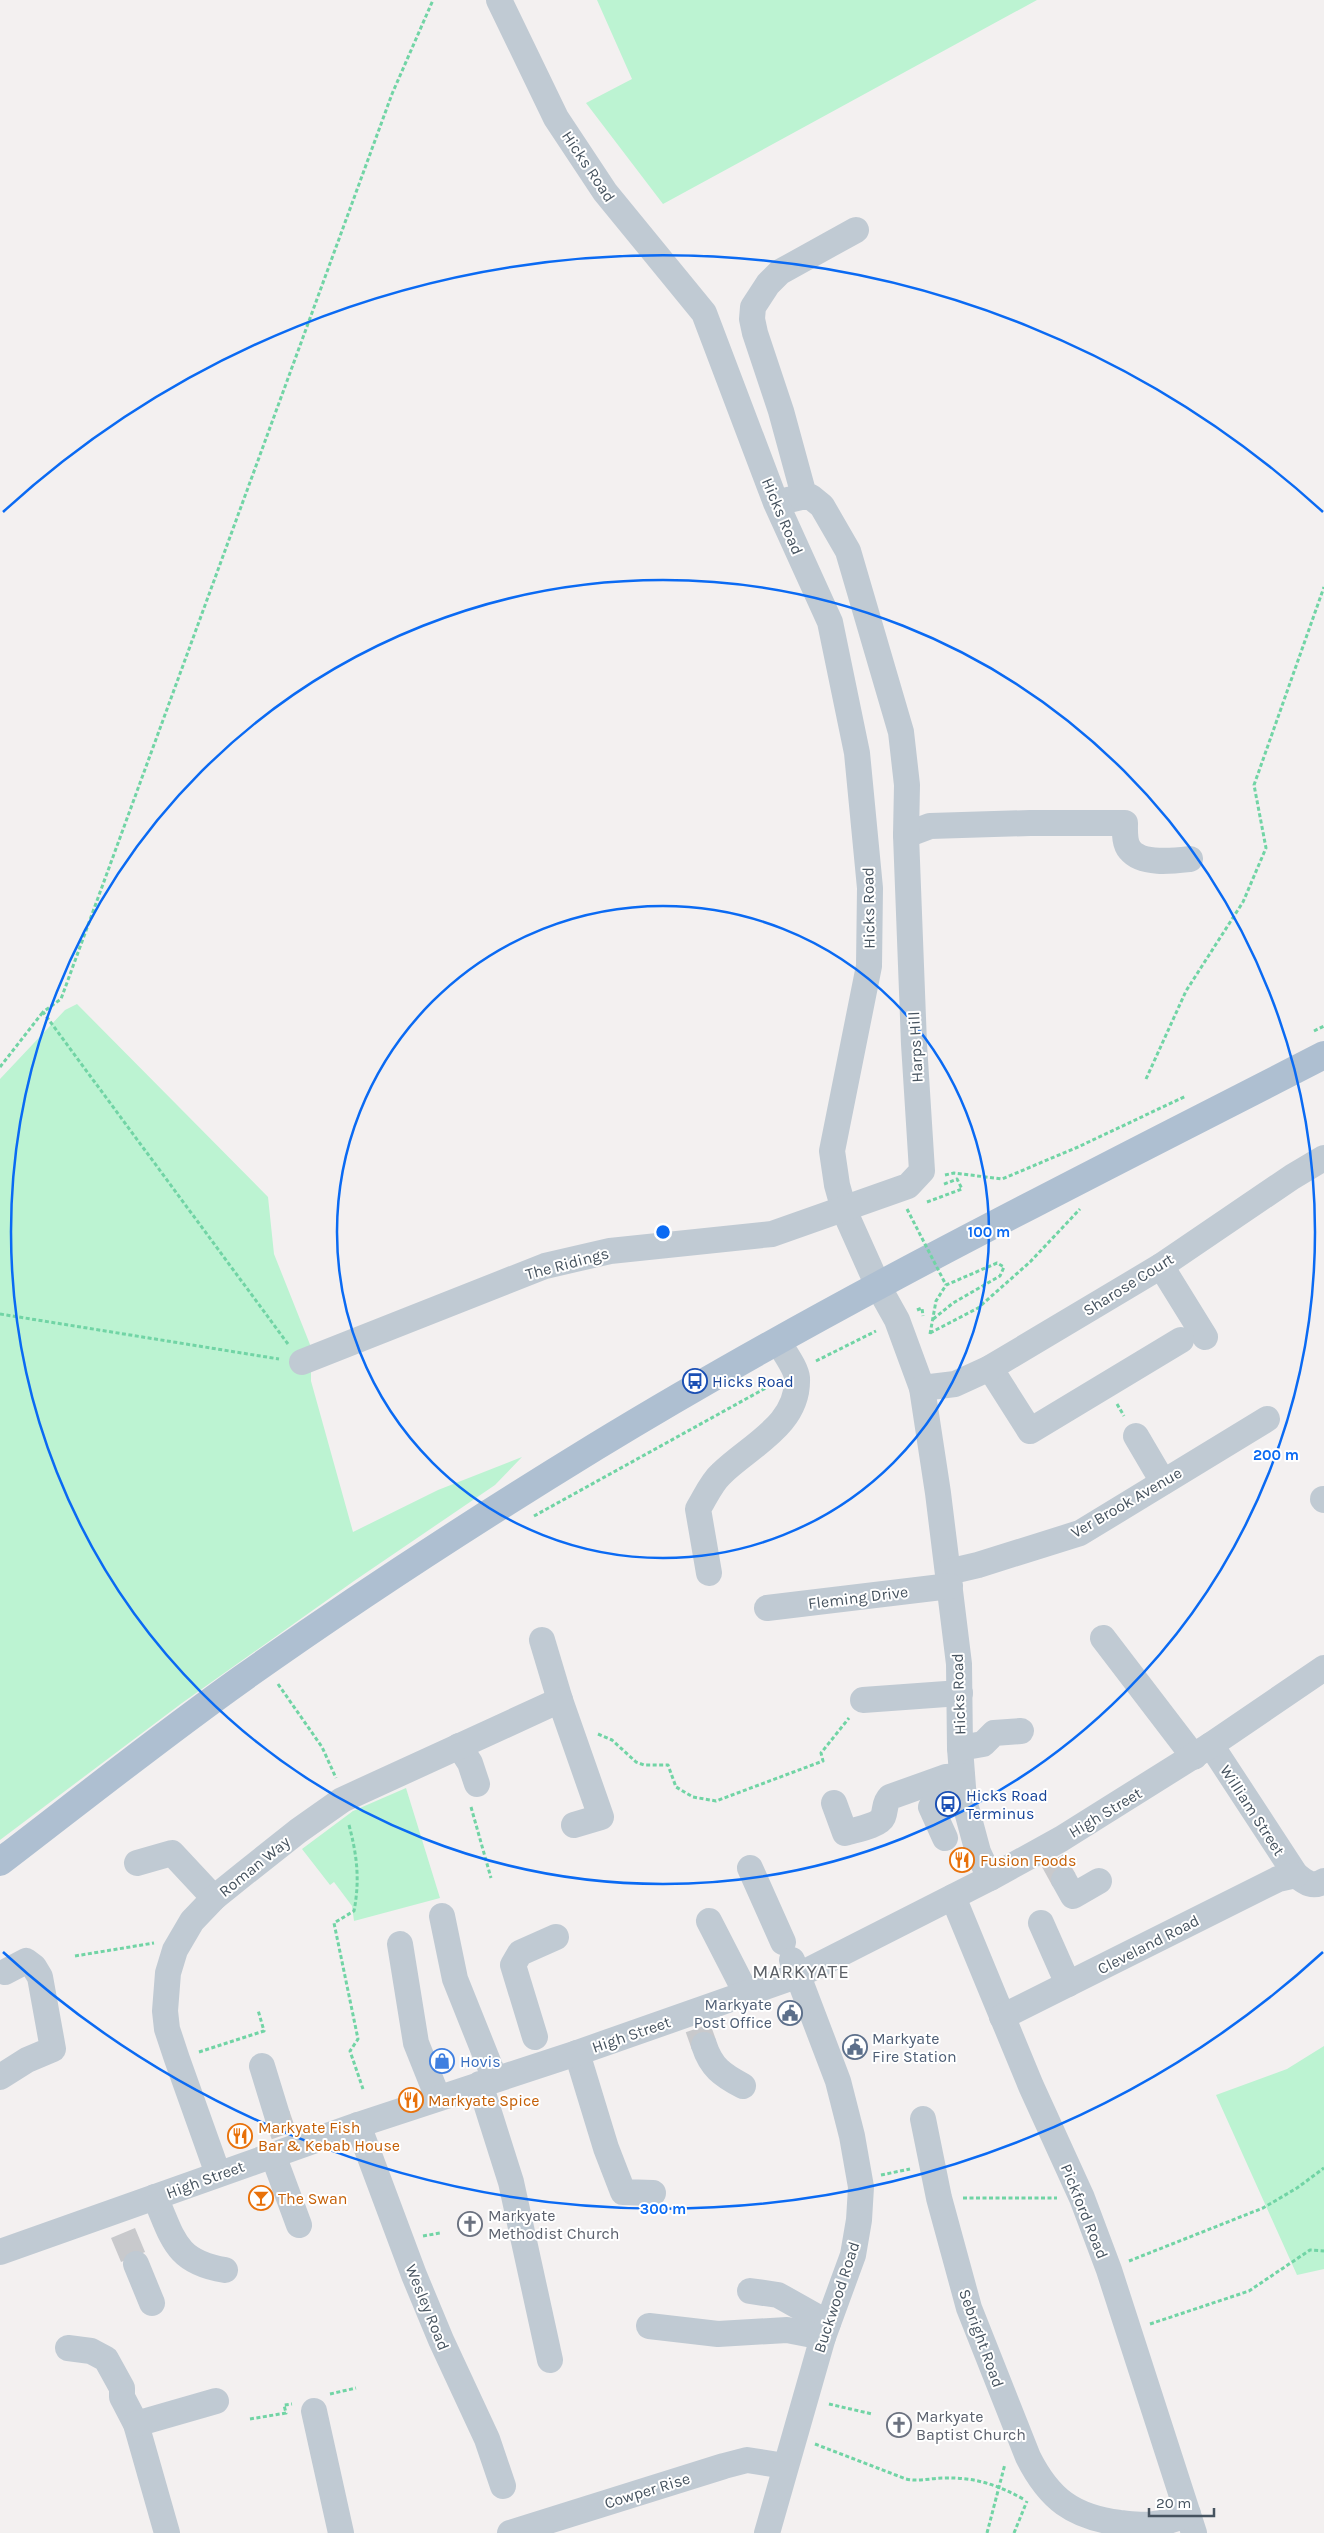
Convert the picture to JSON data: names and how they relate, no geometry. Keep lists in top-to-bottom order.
{
  "streets": {
    "street": [
      "Hicks Road",
      "Harps Hill",
      "The Ridings",
      "Sharose Court",
      "Ver Brook Avenue",
      "Fleming Drive",
      "William Street",
      "High Street",
      "Roman Way",
      "Cleveland Road",
      "Pickford Road",
      "Buckwood Road",
      "Wesley Road",
      "Sebright Road",
      "Cowper Rise"
    ]
  },
  "crossings": [
    ["Hicks Road", "The Ridings"],
    ["Hicks Road", "Sharose Court"],
    ["Hicks Road", "Ver Brook Avenue"],
    ["Hicks Road", "Fleming Drive"],
    ["Hicks Road", "High Street"],
    ["Ver Brook Avenue", "Fleming Drive"],
    ["William Street", "High Street"],
    ["William Street", "Cleveland Road"],
    ["High Street", "Roman Way"],
    ["High Street", "Pickford Road"],
    ["High Street", "Buckwood Road"],
    ["High Street", "Wesley Road"],
    ["Cleveland Road", "Pickford Road"],
    ["Pickford Road", "Sebright Road"],
    ["Buckwood Road", "Cowper Rise"]
  ],
  "districts": ["MARKYATE"],
  "places": {
    "bus stop": ["Hicks Road", "Hicks Road Terminus"],
    "restaurant": ["Fusion Foods", "Markyate Spice", "Markyate Fish Bar & Kebab House"],
    "public building": ["Markyate Post Office", "Markyate Fire Station"],
    "shop": ["Hovis"],
    "bar": ["The Swan"],
    "church": ["Markyate Methodist Church", "Markyate Baptist Church"]
  },
  "scale_bar": "20 m",
  "rings": ["100 m", "200 m", "300 m"]
}
